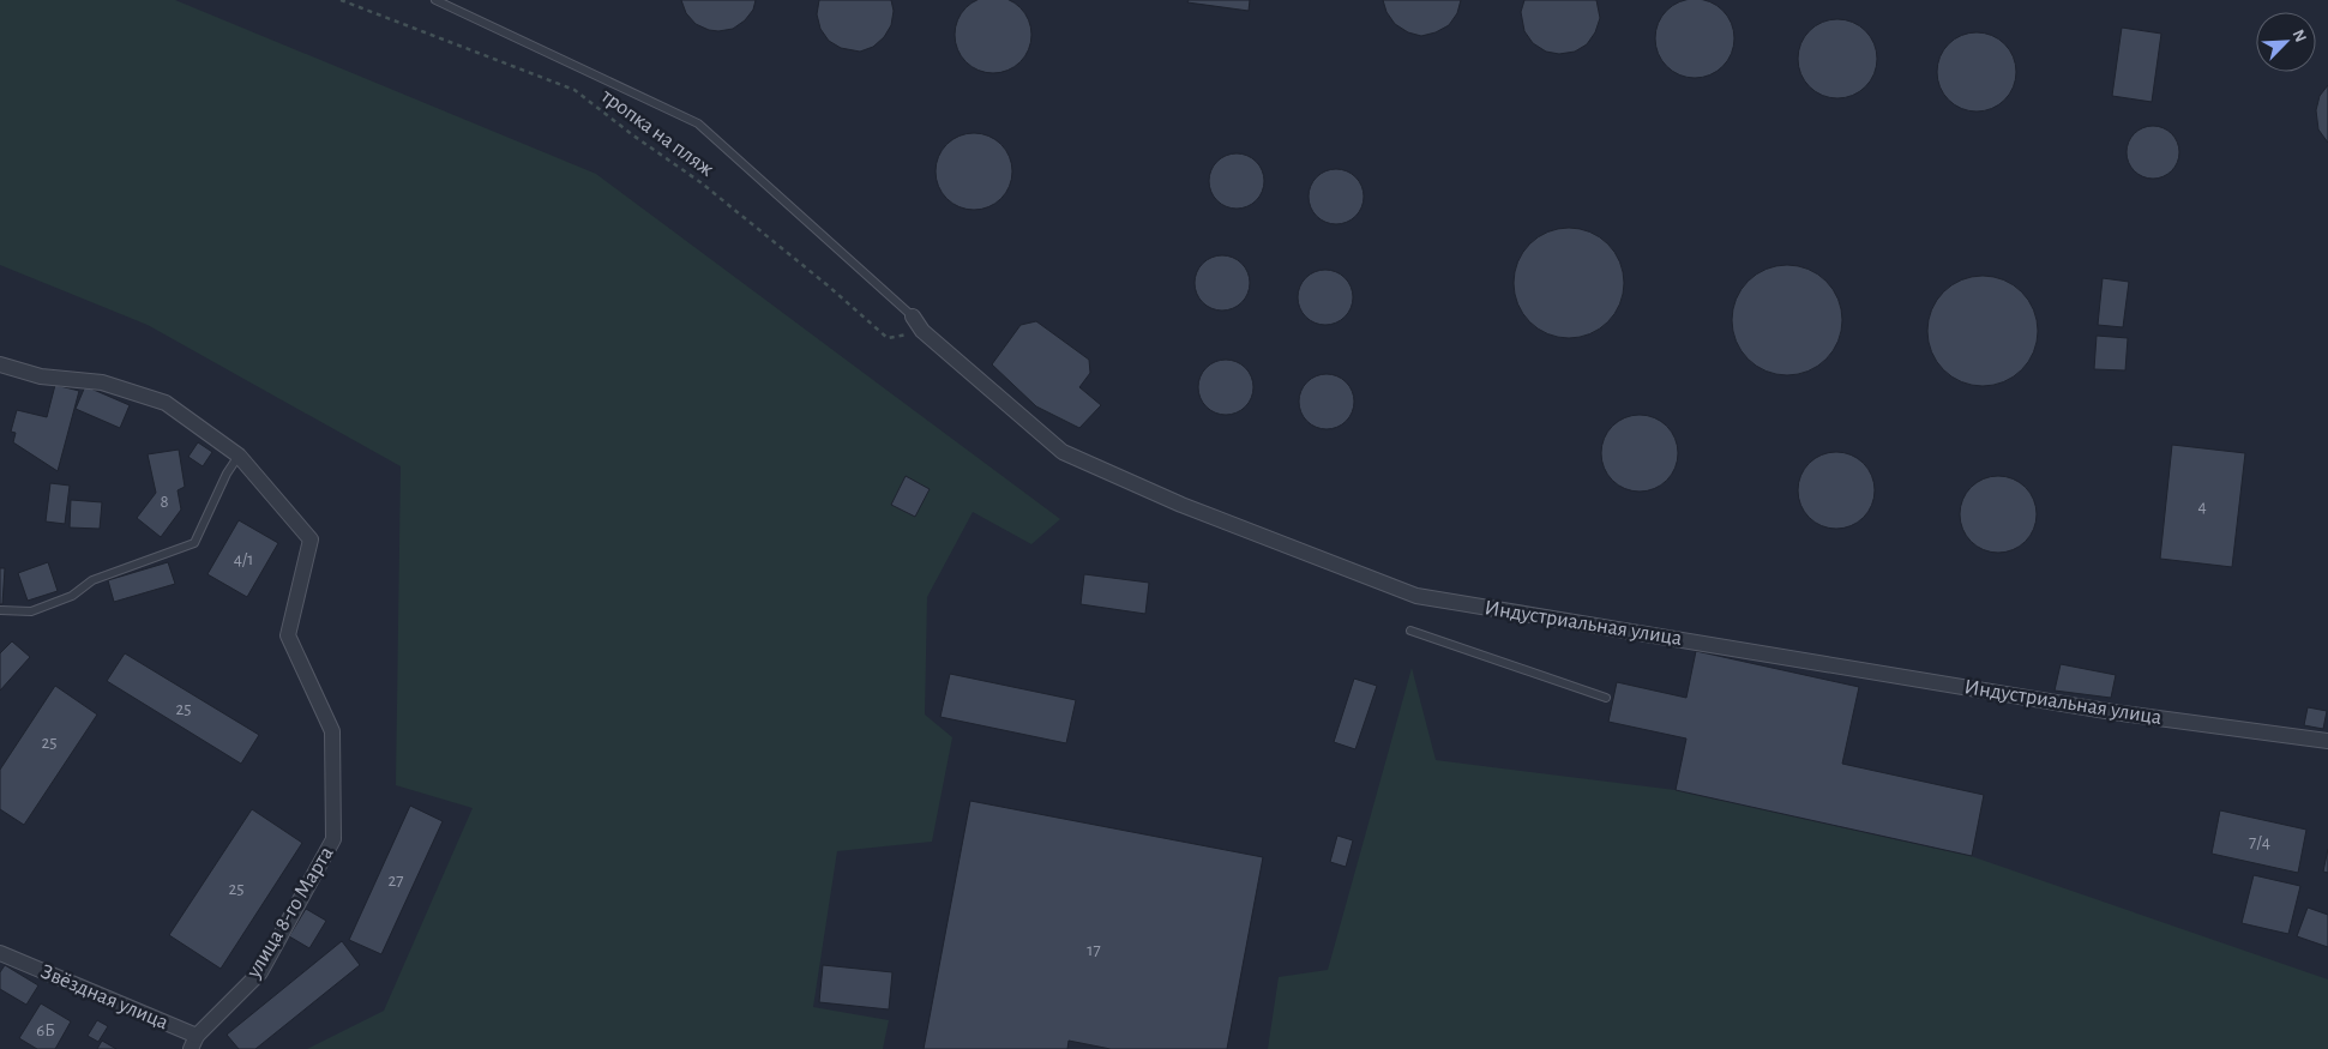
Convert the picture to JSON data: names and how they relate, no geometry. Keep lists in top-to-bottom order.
{
  "streets": {
    "street": ["Индустриальная улица", "улица 8-го Марта", "Звёздная улица"],
    "path": ["тропка на пляж"]
  },
  "crossings": [
    ["тропка на пляж", "Индустриальная улица"],
    ["улица 8-го Марта", "Звёздная улица"]
  ],
  "house_numbers": [
    "8",
    "4",
    "4/1",
    "25",
    "25",
    "7/4",
    "27",
    "25",
    "17",
    "6Б"
  ],
  "north": "top right"
}
